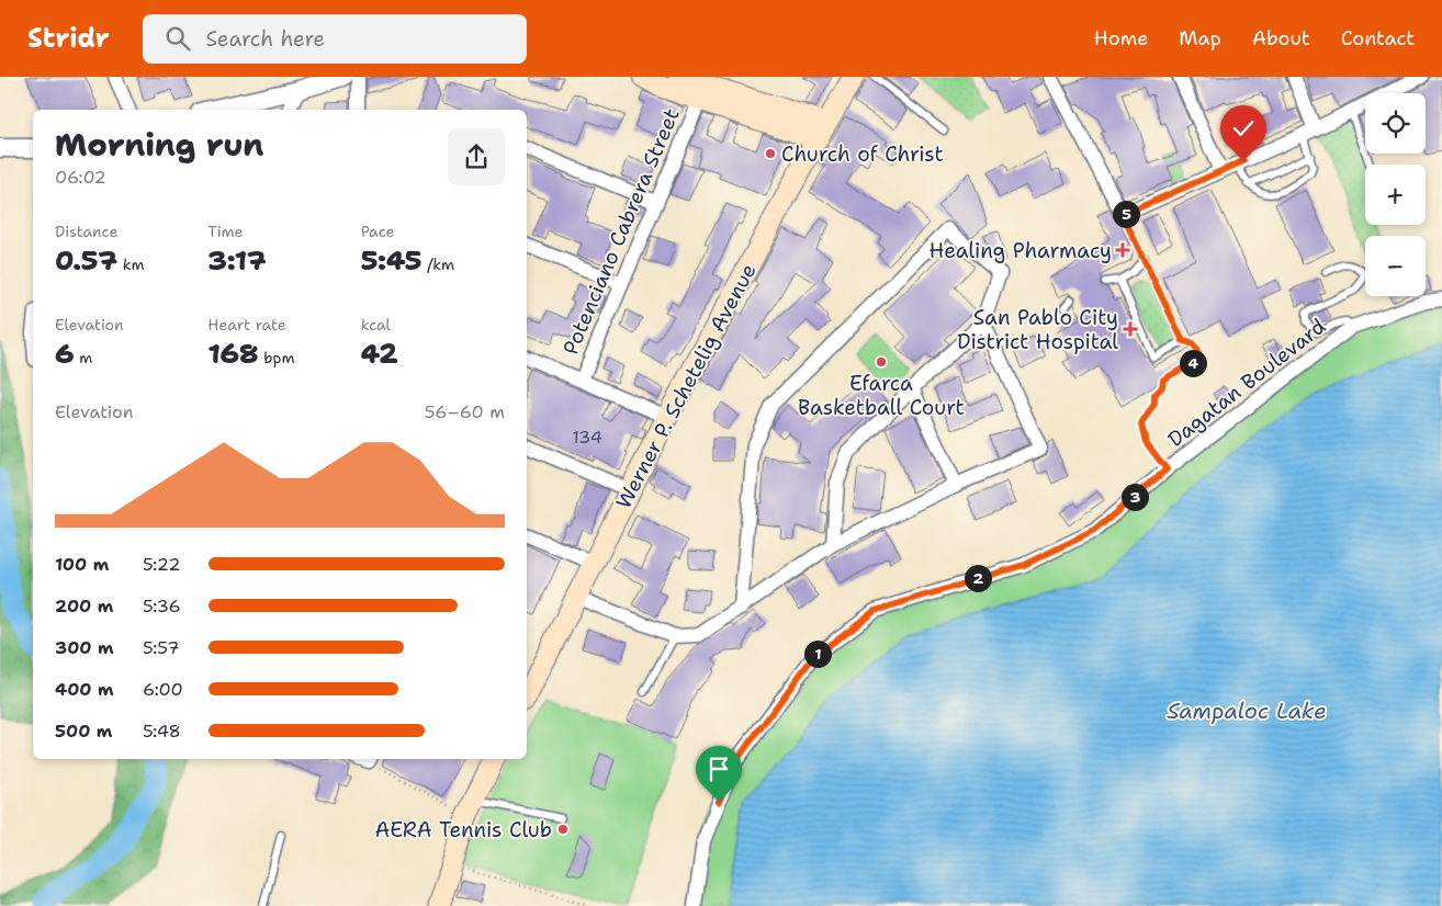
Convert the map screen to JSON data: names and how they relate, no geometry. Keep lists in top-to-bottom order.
{
  "streets": {
    "main road": ["Werner P. Schetelig Avenue"],
    "street": ["Potenciano Cabrera Street", "Dagatan Boulevard"]
  },
  "water": ["Sampaloc Lake"],
  "places": {
    "other": ["Church of Christ", "Efarca Basketball Court", "AERA Tennis Club"],
    "health": ["Healing Pharmacy", "San Pablo City District Hospital"]
  },
  "house_numbers": ["134"],
  "page": {
    "header": "Stridr",
    "search": "Search here",
    "nav": [
      "Home",
      "Map",
      "About",
      "Contact"
    ],
    "map_buttons": ["+", "−"],
    "heading": ["Morning run", "06:02"],
    "pins": [
      "5",
      "4",
      "3",
      "2",
      "1"
    ],
    "stats": [
      ["Distance", "0.57 km"],
      ["Time", "3:17"],
      ["Pace", "5:45 /km"],
      ["Elevation", "6 m"],
      ["Heart rate", "168 bpm"],
      ["kcal", "42"]
    ],
    "chart": ["Elevation", "56–60 m"],
    "list": [
      {
        "name": "100 m",
        "note": "5:22"
      },
      {
        "name": "200 m",
        "note": "5:36"
      },
      {
        "name": "300 m",
        "note": "5:57"
      },
      {
        "name": "400 m",
        "note": "6:00"
      },
      {
        "name": "500 m",
        "note": "5:48"
      }
    ]
  }
}
